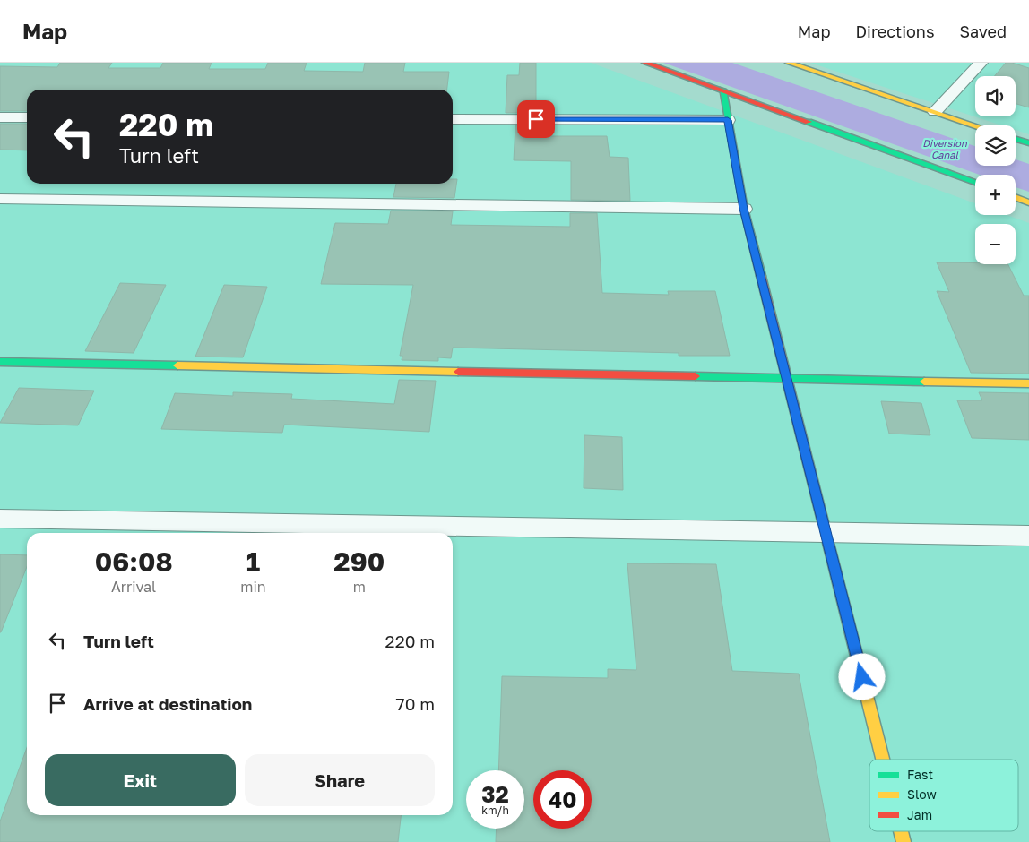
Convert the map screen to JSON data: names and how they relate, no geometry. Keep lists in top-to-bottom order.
{
  "water": ["Diversion Canal"],
  "legend": ["Fast", "Slow", "Jam"],
  "page": {
    "header": "Map",
    "nav": ["Map", "Directions", "Saved"],
    "map_buttons": ["+", "−"],
    "turn": ["220 m", "Turn left"],
    "eta": [
      "06:08",
      "Arrival",
      "1",
      "min",
      "290",
      "m"
    ],
    "list": [
      {
        "name": "Turn left",
        "value": "220 m"
      },
      {
        "name": "Arrive at destination",
        "value": "70 m"
      }
    ],
    "buttons": ["Exit", "Share"],
    "speed": "32 km/h",
    "limit": "40"
  }
}
